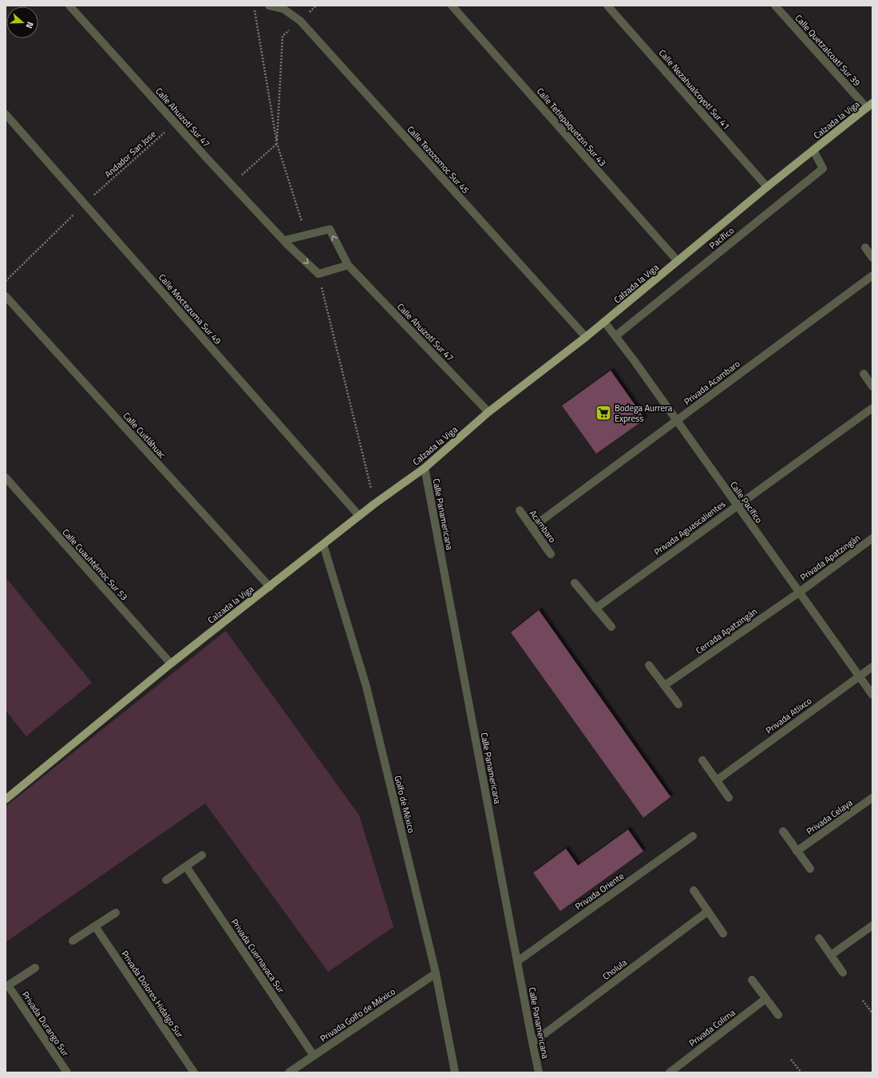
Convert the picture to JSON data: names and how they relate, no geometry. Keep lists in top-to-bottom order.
{
  "streets": {
    "main road": ["Calzada la Viga"],
    "street": [
      "Calle Quetzalcoatl Sur 39",
      "Calle Nezahualcoyotl Sur 41",
      "Calle Ahuizotl Sur 47",
      "Calle Tetlepaquetzin Sur 43",
      "Calle Tezozomoc Sur 45",
      "Pacífico",
      "Calle Moctezuma Sur 49",
      "Privada Acambaro",
      "Calle Cuitláhuac",
      "Calle Pacífico",
      "Calle Panamericana",
      "Acambaro",
      "Privada Aguascalientes",
      "Privada Apatzingán",
      "Calle Cuauhtémoc Sur 53",
      "Cerrada Apatzingán",
      "Privada Atlixco",
      "Golfo de México",
      "Privada Celaya",
      "Privada Oriente",
      "Privada Cuernavaca Sur",
      "Cholula",
      "Privada Dolores Hidalgo Sur",
      "Privada Golfo de México",
      "Privada Durango Sur",
      "Privada Colima"
    ],
    "path": ["Andador San Jose"]
  },
  "crossings": [
    ["Calle Quetzalcoatl Sur 39", "Calzada la Viga"],
    ["Calle Nezahualcoyotl Sur 41", "Calzada la Viga"],
    ["Calle Ahuizotl Sur 47", "Calzada la Viga"],
    ["Calzada la Viga", "Calle Tetlepaquetzin Sur 43"],
    ["Calzada la Viga", "Calle Tezozomoc Sur 45"],
    ["Calzada la Viga", "Pacífico"],
    ["Calzada la Viga", "Calle Moctezuma Sur 49"],
    ["Calzada la Viga", "Calle Cuitláhuac"],
    ["Calzada la Viga", "Calle Pacífico"],
    ["Calzada la Viga", "Calle Panamericana"],
    ["Calzada la Viga", "Calle Cuauhtémoc Sur 53"],
    ["Calzada la Viga", "Golfo de México"],
    ["Andador San Jose", "Calle Moctezuma Sur 49"],
    ["Pacífico", "Calle Pacífico"],
    ["Privada Acambaro", "Calle Pacífico"],
    ["Privada Acambaro", "Acambaro"],
    ["Calle Pacífico", "Privada Aguascalientes"],
    ["Calle Pacífico", "Privada Apatzingán"],
    ["Calle Pacífico", "Cerrada Apatzingán"],
    ["Calle Pacífico", "Privada Atlixco"],
    ["Calle Panamericana", "Privada Oriente"],
    ["Calle Panamericana", "Cholula"],
    ["Privada Apatzingán", "Cerrada Apatzingán"],
    ["Golfo de México", "Privada Golfo de México"],
    ["Privada Cuernavaca Sur", "Privada Golfo de México"]
  ],
  "places": {
    "supermarket": ["Bodega Aurrera Express"]
  },
  "north": "right"
}
